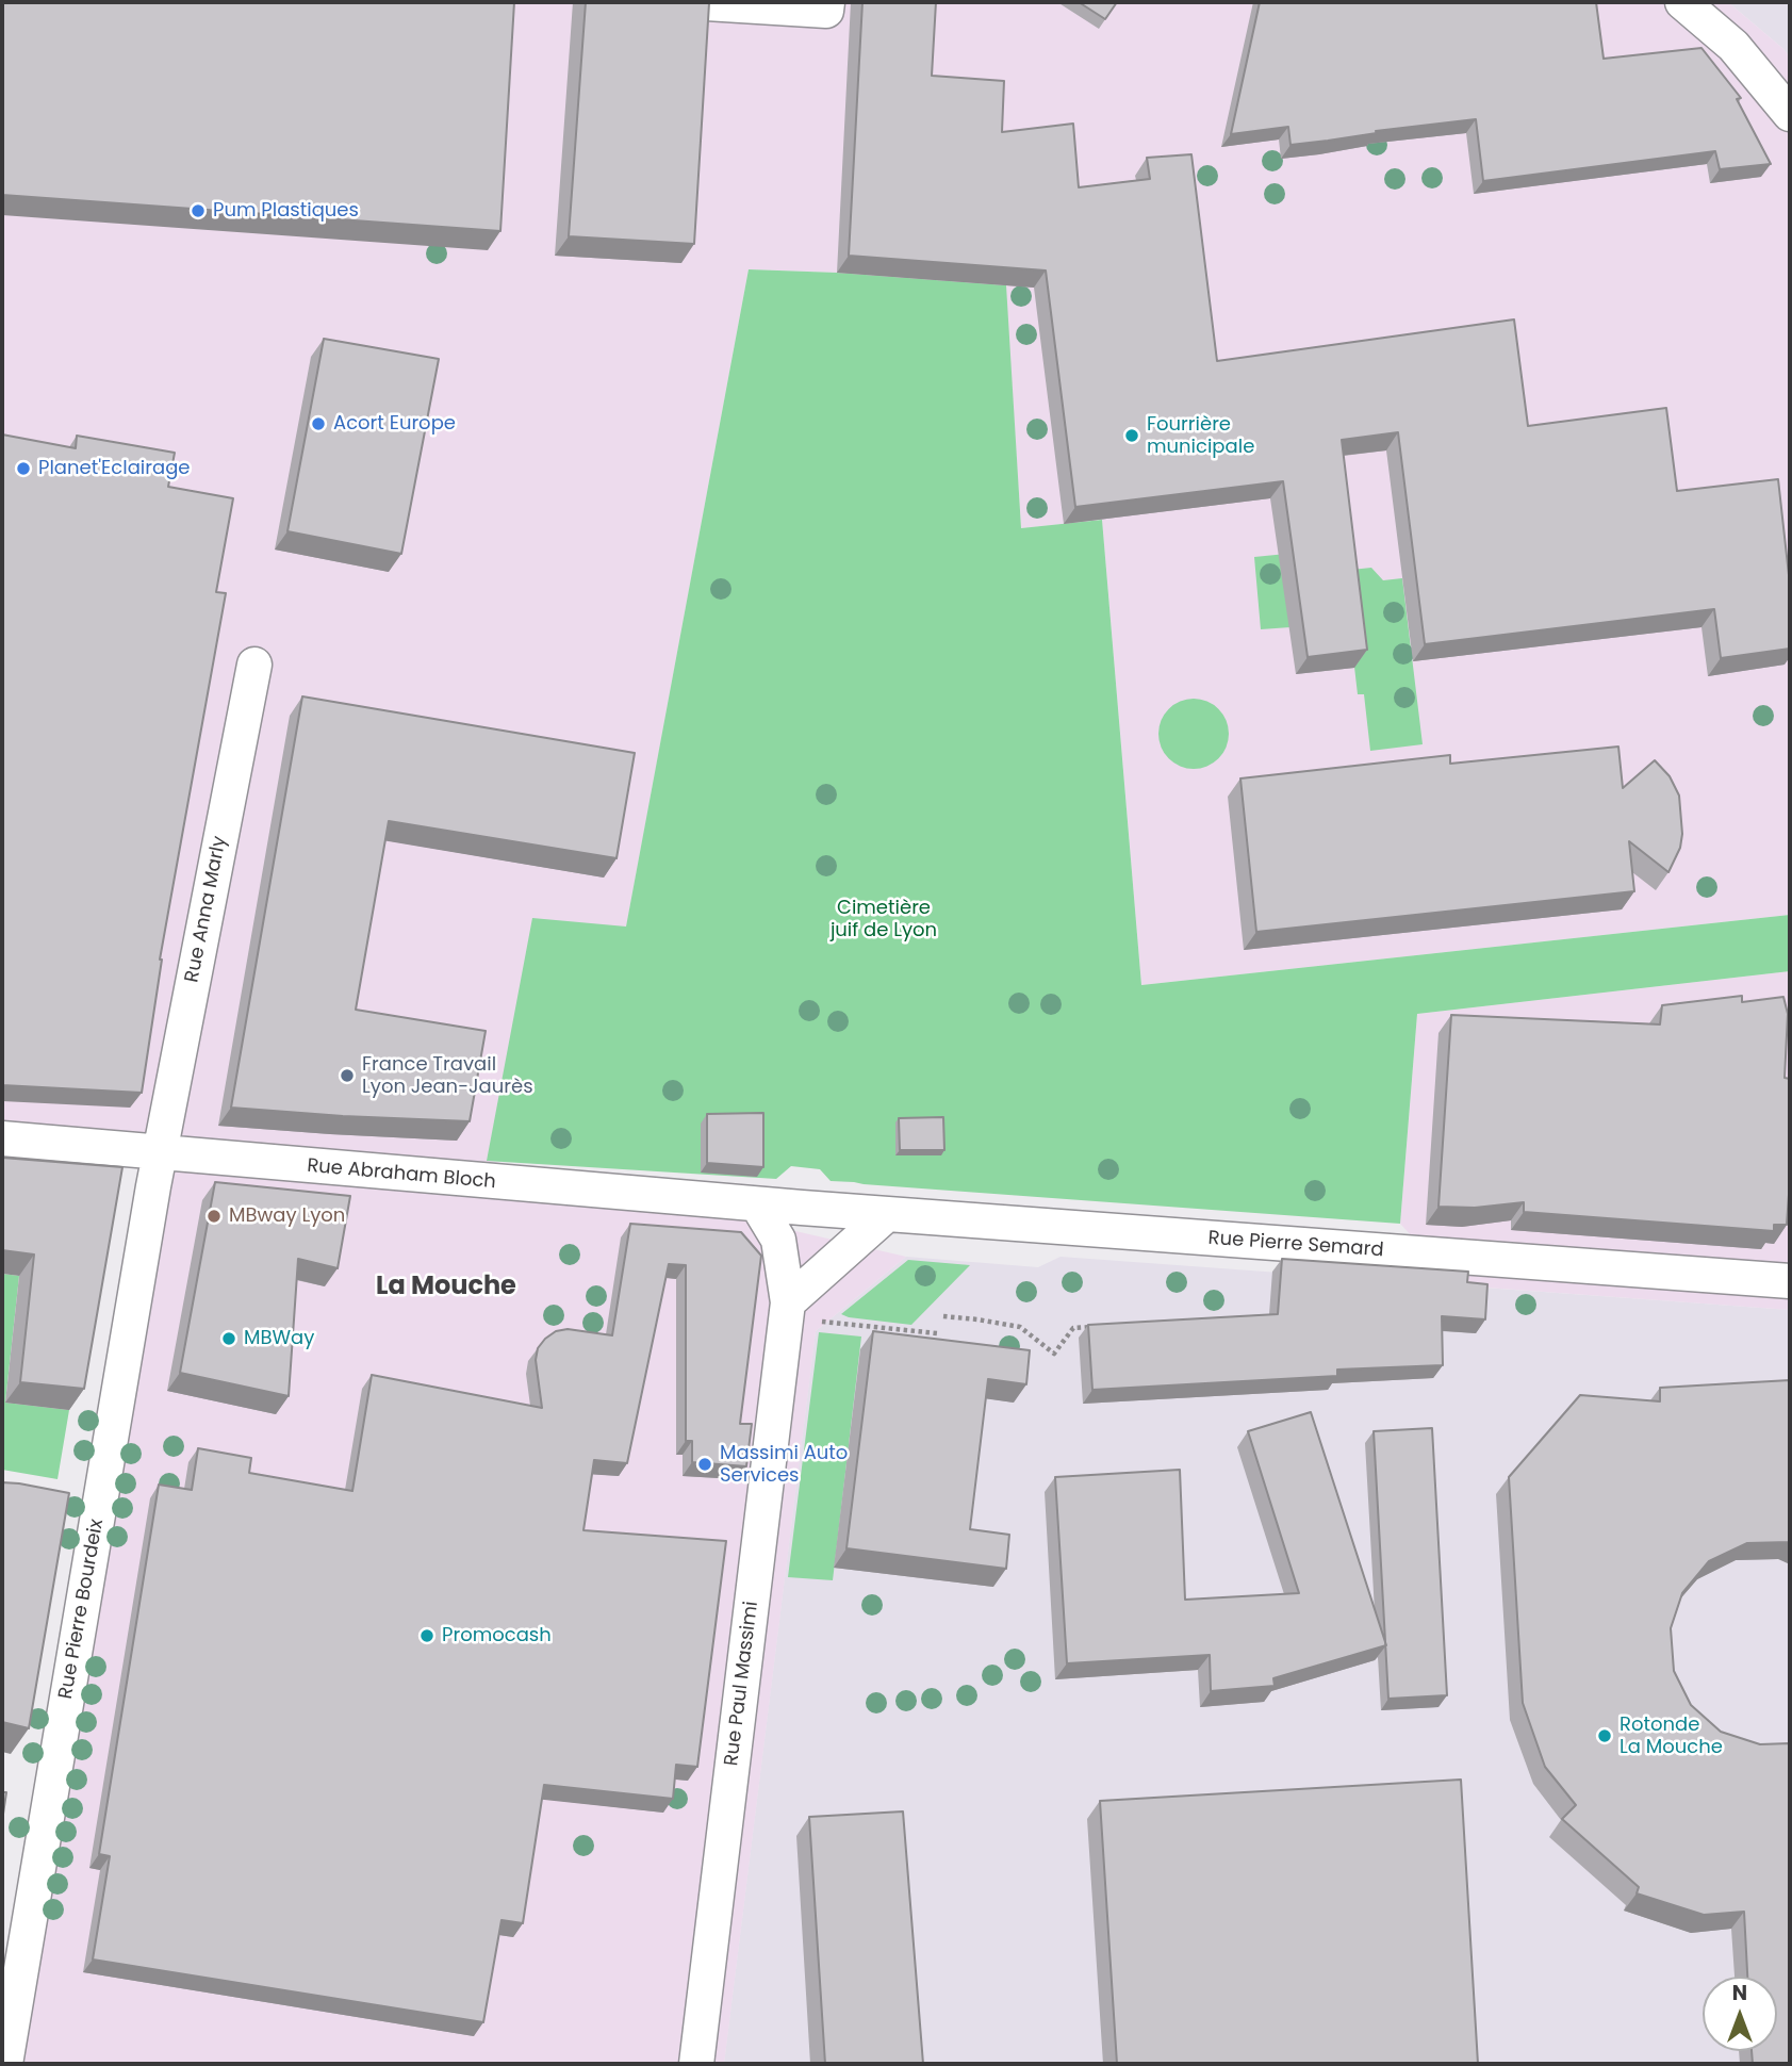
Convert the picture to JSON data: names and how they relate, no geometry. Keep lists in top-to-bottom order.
{
  "streets": {
    "street": [
      "Rue Anna Marly",
      "Rue Abraham Bloch",
      "Rue Pierre Semard",
      "Rue Pierre Bourdeix",
      "Rue Paul Massimi"
    ]
  },
  "crossings": [
    ["Rue Anna Marly", "Rue Abraham Bloch"],
    ["Rue Anna Marly", "Rue Pierre Bourdeix"],
    ["Rue Abraham Bloch", "Rue Pierre Semard"],
    ["Rue Abraham Bloch", "Rue Pierre Bourdeix"],
    ["Rue Abraham Bloch", "Rue Paul Massimi"]
  ],
  "districts": ["La Mouche"],
  "parks": ["Cimetière juif de Lyon"],
  "places": [
    "Pum Plastiques",
    "Acort Europe",
    "Fourrière municipale",
    "Planet'Eclairage",
    "France Travail Lyon Jean-Jaurès",
    "MBway Lyon",
    "MBWay",
    "Massimi Auto Services",
    "Promocash",
    "Rotonde La Mouche"
  ],
  "north": "top"
}
